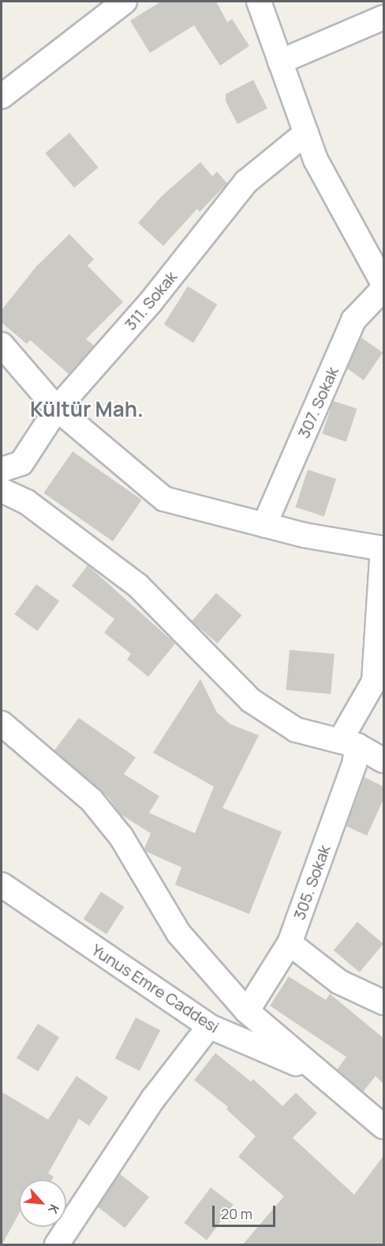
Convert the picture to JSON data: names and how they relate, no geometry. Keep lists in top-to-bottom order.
{
  "streets": {
    "street": [
      "311. Sokak",
      "307. Sokak",
      "305. Sokak",
      "Yunus Emre Caddesi"
    ]
  },
  "districts": ["Kültür Mah."],
  "scale_bar": "20 m",
  "north": "bottom right"
}
